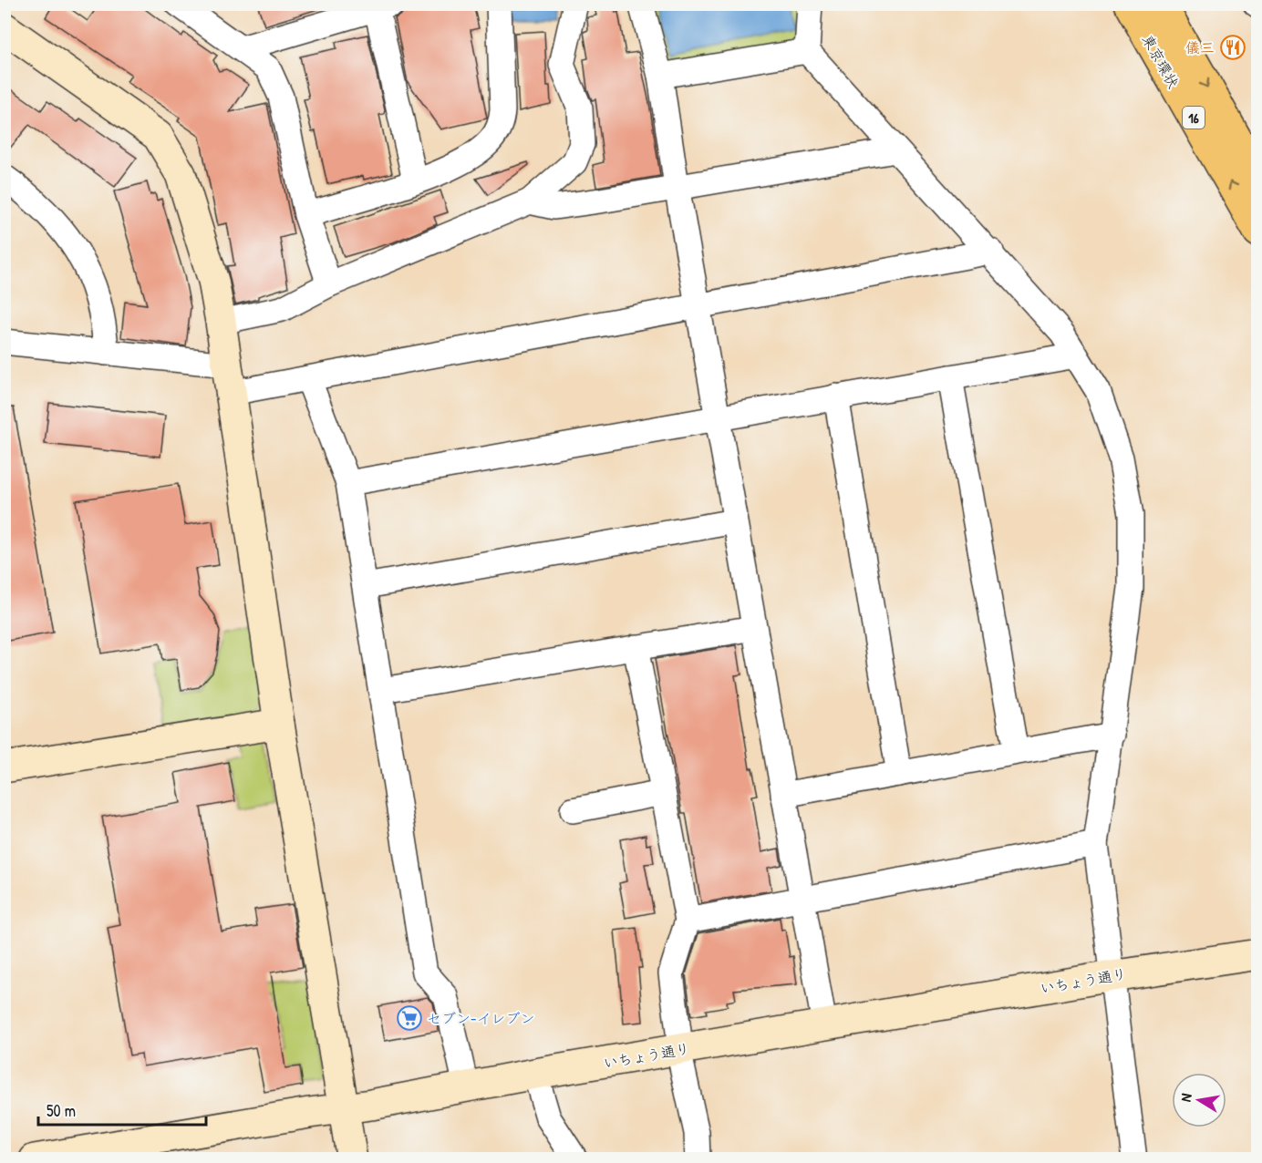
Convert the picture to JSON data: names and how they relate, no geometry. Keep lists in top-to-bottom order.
{
  "streets": {
    "highway": ["東京環状", "16"],
    "street": ["いちょう通り"]
  },
  "places": {
    "restaurant": ["儀三"],
    "supermarket": ["セブン-イレブン"]
  },
  "scale_bar": "50 m",
  "north": "left"
}
